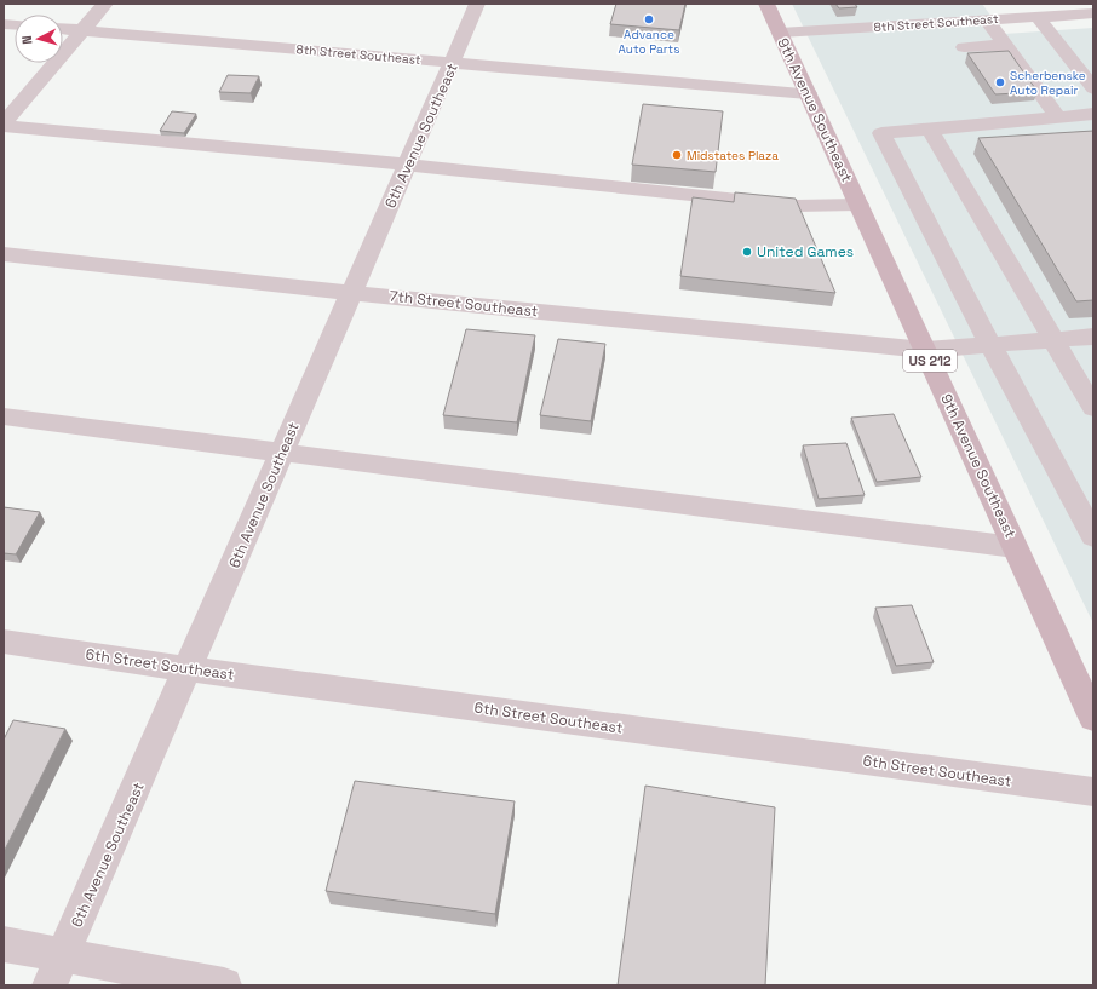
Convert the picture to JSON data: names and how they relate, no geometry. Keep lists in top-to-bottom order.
{
  "streets": {
    "main road": ["9th Avenue Southeast", "US 212"],
    "street": [
      "8th Street Southeast",
      "6th Avenue Southeast",
      "7th Street Southeast",
      "6th Street Southeast"
    ]
  },
  "crossings": [
    ["8th Street Southeast", "9th Avenue Southeast"],
    ["8th Street Southeast", "6th Avenue Southeast"],
    ["9th Avenue Southeast", "7th Street Southeast"],
    ["6th Avenue Southeast", "7th Street Southeast"],
    ["6th Avenue Southeast", "6th Street Southeast"]
  ],
  "places": [
    "Advance Auto Parts",
    "Scherbenske Auto Repair",
    "Midstates Plaza",
    "United Games"
  ],
  "north": "left"
}
